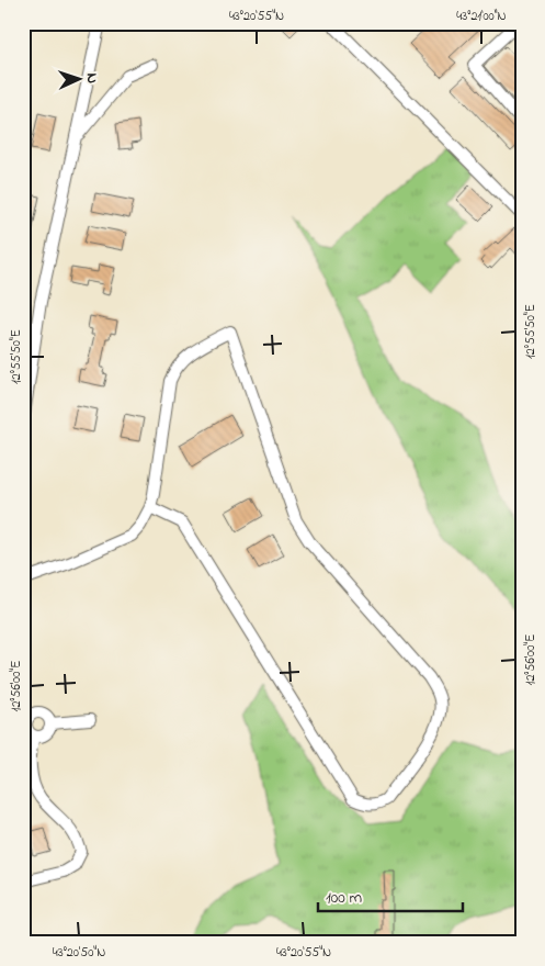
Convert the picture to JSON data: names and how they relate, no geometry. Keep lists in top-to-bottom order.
{
  "scale_bar": "100 m",
  "north": "right",
  "coordinates": [
    "43°20'55\"N",
    "43°21'00\"N",
    "12°55'50\"E",
    "12°56'00\"E",
    "43°20'50\"N"
  ]
}
